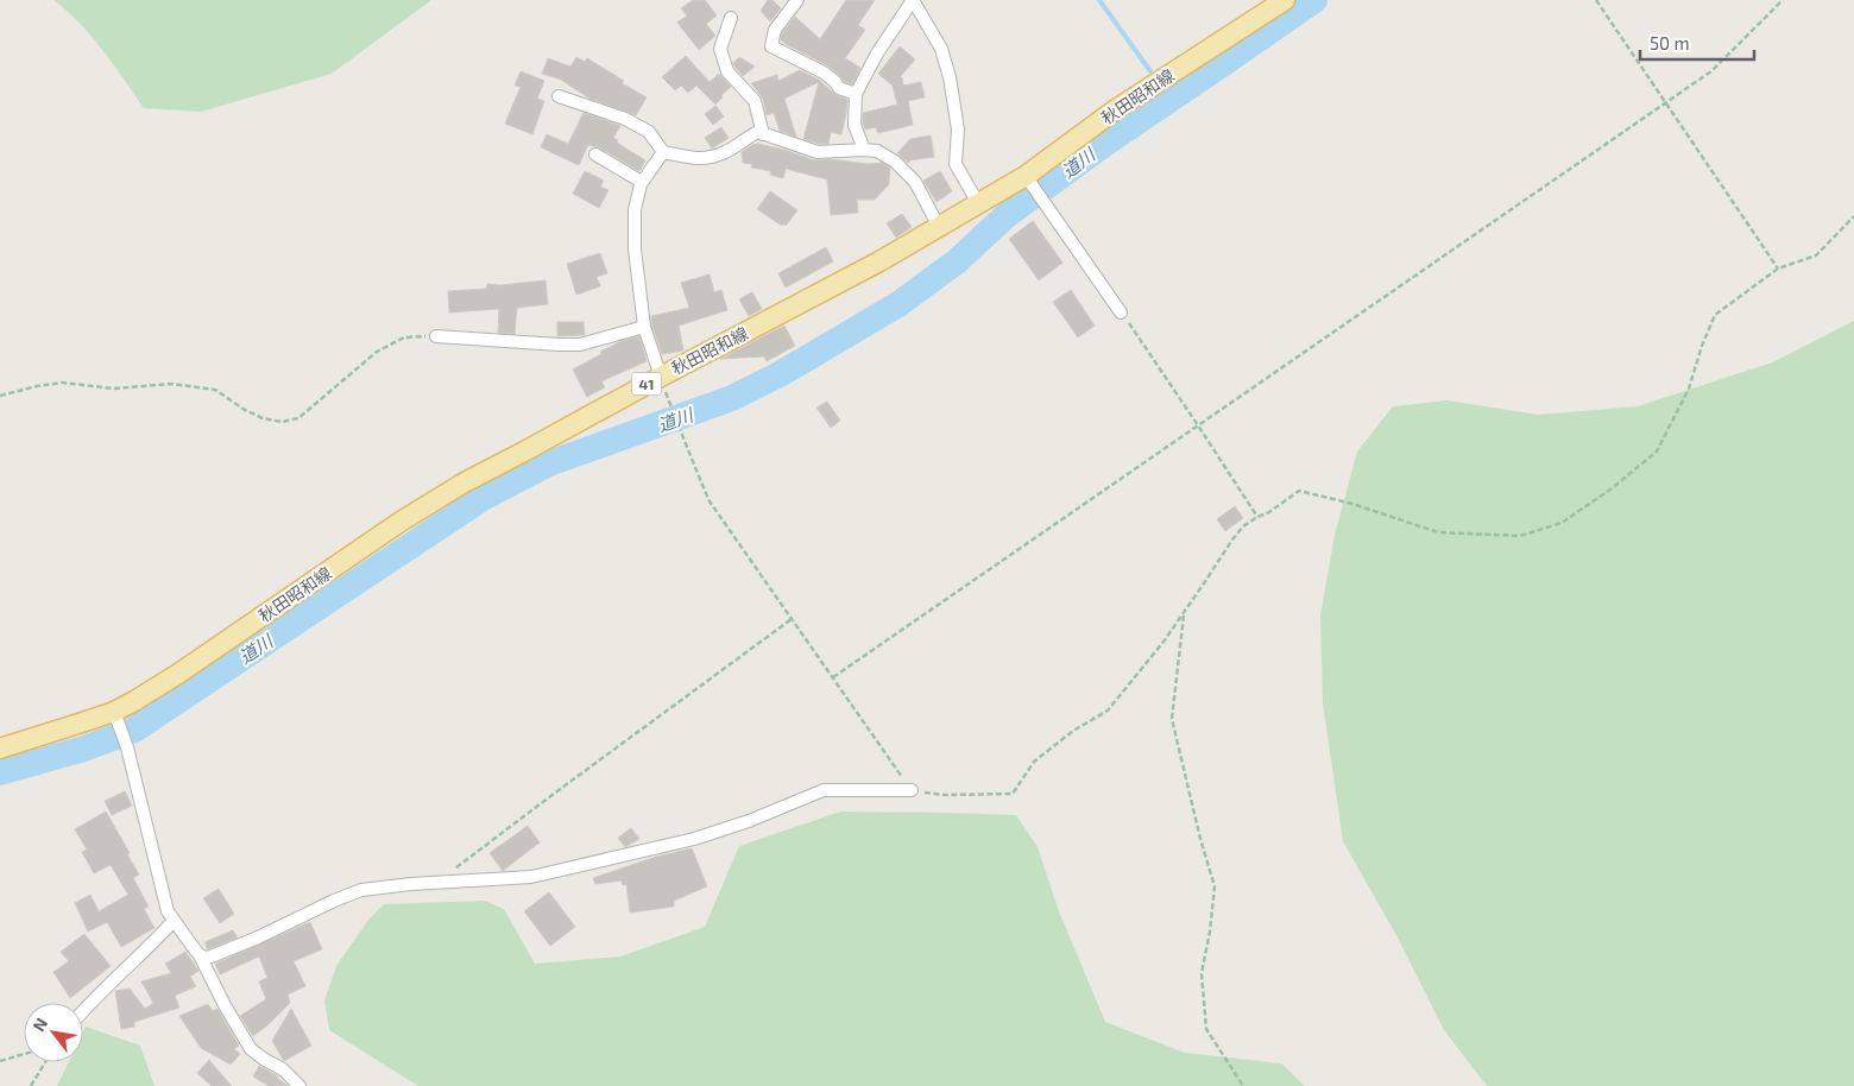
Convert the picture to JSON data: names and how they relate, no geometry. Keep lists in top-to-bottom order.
{
  "streets": {
    "main road": ["秋田昭和線", "41"]
  },
  "water": ["道川"],
  "scale_bar": "50 m",
  "north": "top left"
}
